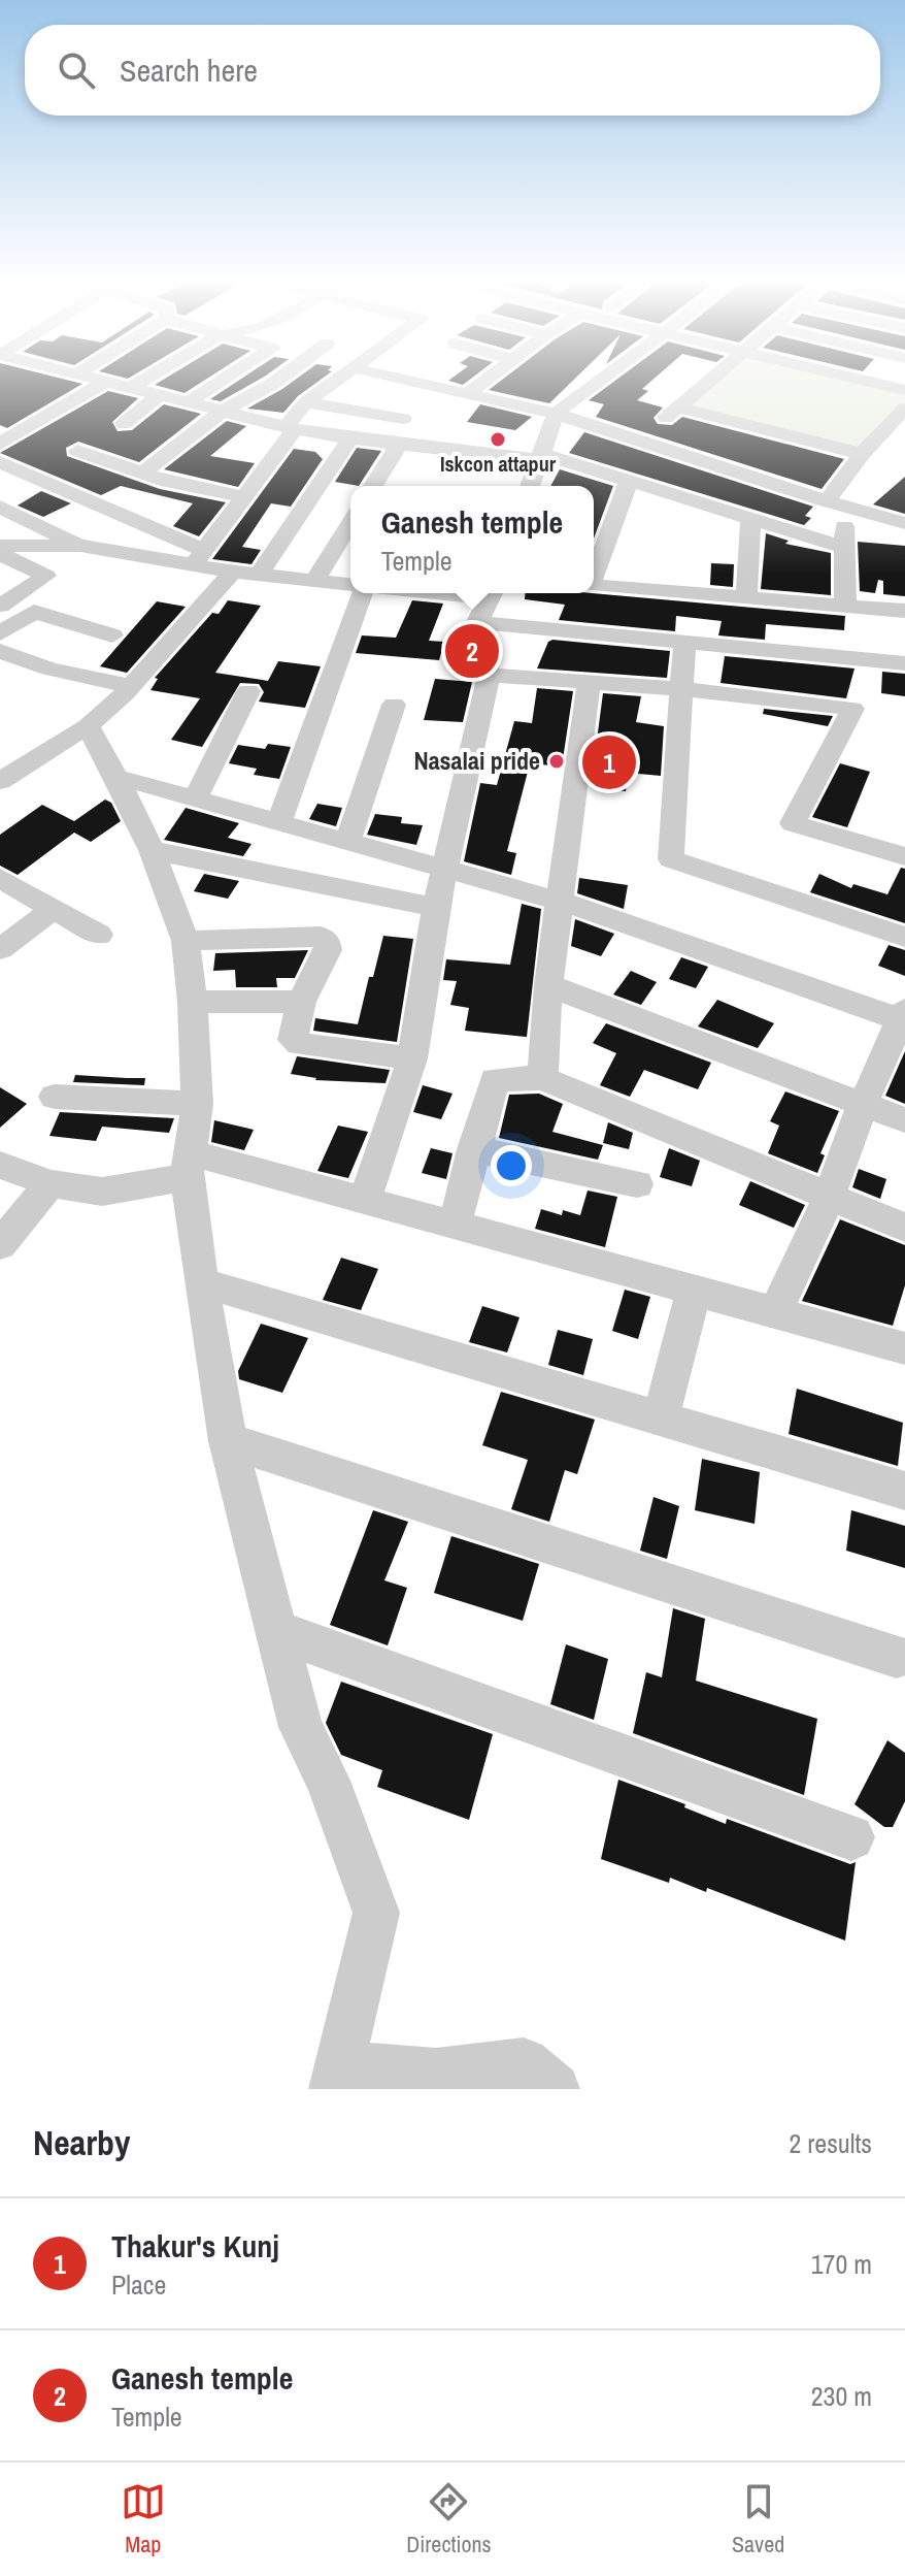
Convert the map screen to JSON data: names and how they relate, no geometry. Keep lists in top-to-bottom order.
{
  "places": ["Iskcon attapur", "Nasalai pride"],
  "page": {
    "search": "Search here",
    "popup": ["Ganesh temple", "Temple"],
    "pins": ["2", "1"],
    "heading": ["Nearby", "2 results"],
    "list": [
      {
        "mark": "1",
        "name": "Thakur's Kunj",
        "note": "Place",
        "value": "170 m"
      },
      {
        "mark": "2",
        "name": "Ganesh temple",
        "note": "Temple",
        "value": "230 m"
      }
    ],
    "nav": ["Map", "Directions", "Saved"]
  }
}
